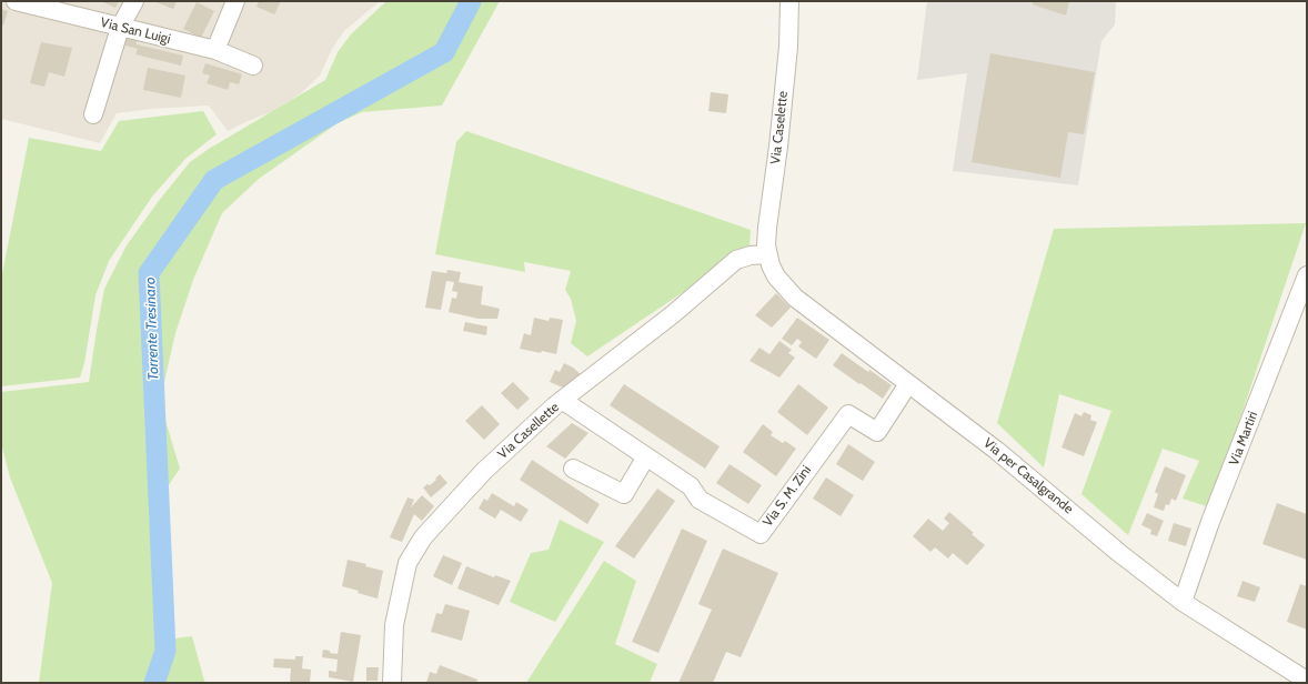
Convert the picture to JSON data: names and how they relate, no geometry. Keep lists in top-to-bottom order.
{
  "streets": {
    "street": [
      "Via San Luigi",
      "Via Caselette",
      "Via Casellette",
      "Via Martiri",
      "Via per Casalgrande",
      "Via S. M. Zini"
    ]
  },
  "crossings": [
    ["Via Caselette", "Via Casellette"],
    ["Via Caselette", "Via per Casalgrande"],
    ["Via Casellette", "Via per Casalgrande"],
    ["Via Casellette", "Via S. M. Zini"],
    ["Via Martiri", "Via per Casalgrande"]
  ],
  "water": ["Torrente Tresinaro"]
}
